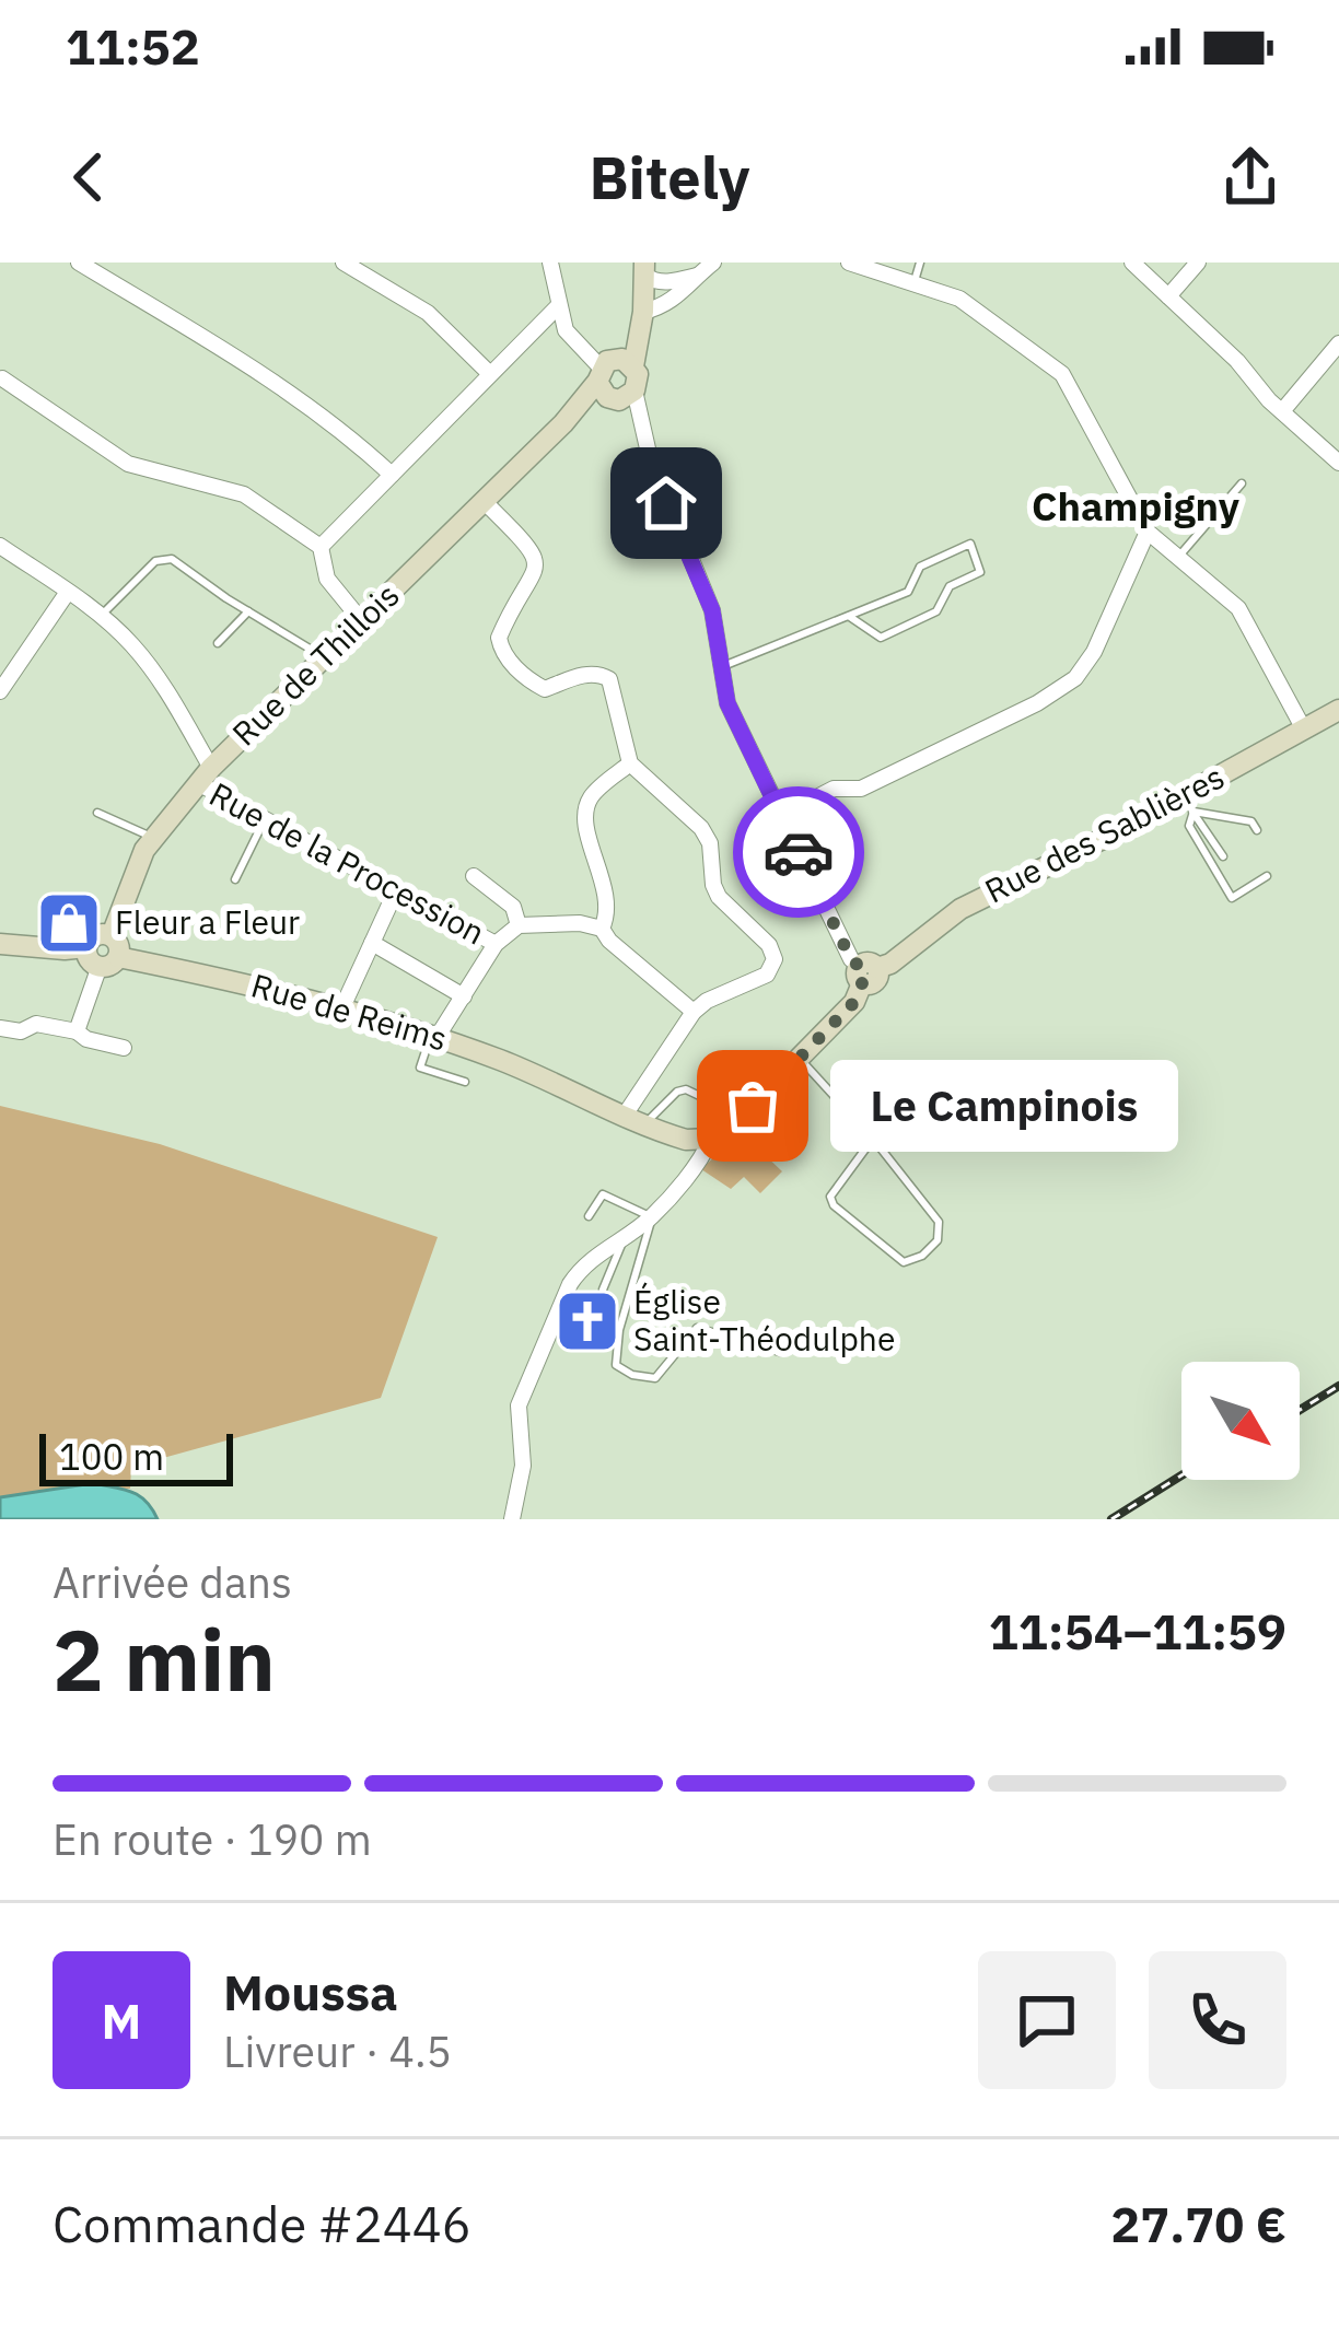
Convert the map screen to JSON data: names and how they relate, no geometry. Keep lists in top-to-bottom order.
{
  "streets": {
    "street": [
      "Rue de Thillois",
      "Rue des Sablières",
      "Rue de la Procession",
      "Rue de Reims"
    ]
  },
  "crossings": [
    ["Rue de Thillois", "Rue de la Procession"],
    ["Rue de Thillois", "Rue de Reims"]
  ],
  "districts": ["Champigny"],
  "places": {
    "shop": ["Fleur a Fleur"],
    "other": ["Le Campinois"],
    "church": ["Église Saint-Théodulphe"]
  },
  "scale_bar": "100 m",
  "north": "bottom right",
  "page": {
    "status": "11:52",
    "header": "Bitely",
    "bubble": "Le Campinois",
    "scale": "100 m",
    "heading": ["2 min", "Arrivée dans", "11:54–11:59"],
    "panel": [
      "Moussa",
      "Livreur · 4.5",
      "Commande #2446",
      "27.70 €"
    ],
    "bar": "En route · 190 m",
    "round": "M"
  }
}
